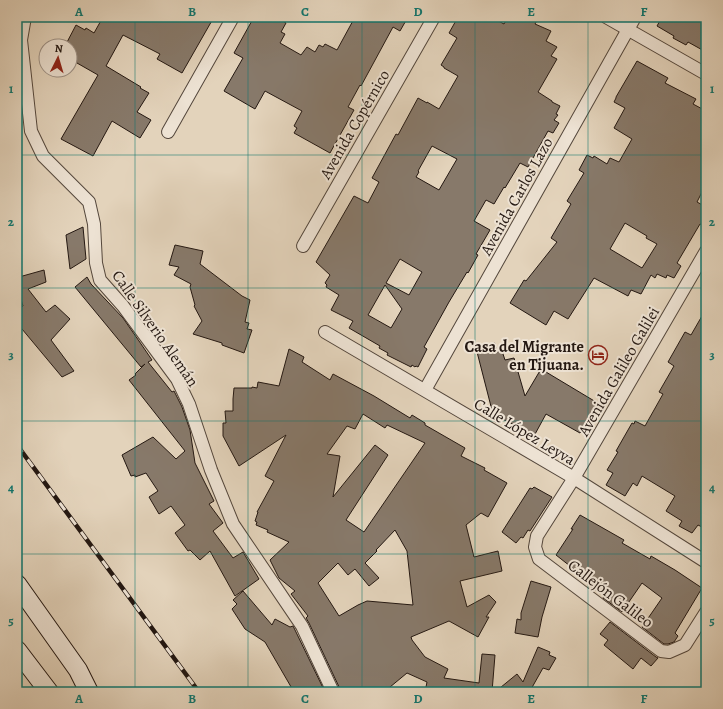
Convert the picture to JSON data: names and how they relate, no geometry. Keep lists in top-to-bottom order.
{
  "streets": {
    "street": [
      "Avenida Copérnico",
      "Avenida Carlos Lazo",
      "Calle Silverio Alemán",
      "Avenida Galileo Galilei",
      "Calle López Leyva",
      "Callejón Galileo"
    ]
  },
  "crossings": [
    ["Avenida Carlos Lazo", "Calle López Leyva"],
    ["Avenida Galileo Galilei", "Calle López Leyva"],
    ["Avenida Galileo Galilei", "Callejón Galileo"]
  ],
  "places": {
    "hotel": ["Casa del Migrante en Tijuana."]
  },
  "north": "top",
  "grid": {
    "columns": [
      "A",
      "B",
      "C",
      "D",
      "E",
      "F"
    ],
    "rows": [
      "1",
      "2",
      "3",
      "4",
      "5"
    ]
  }
}
